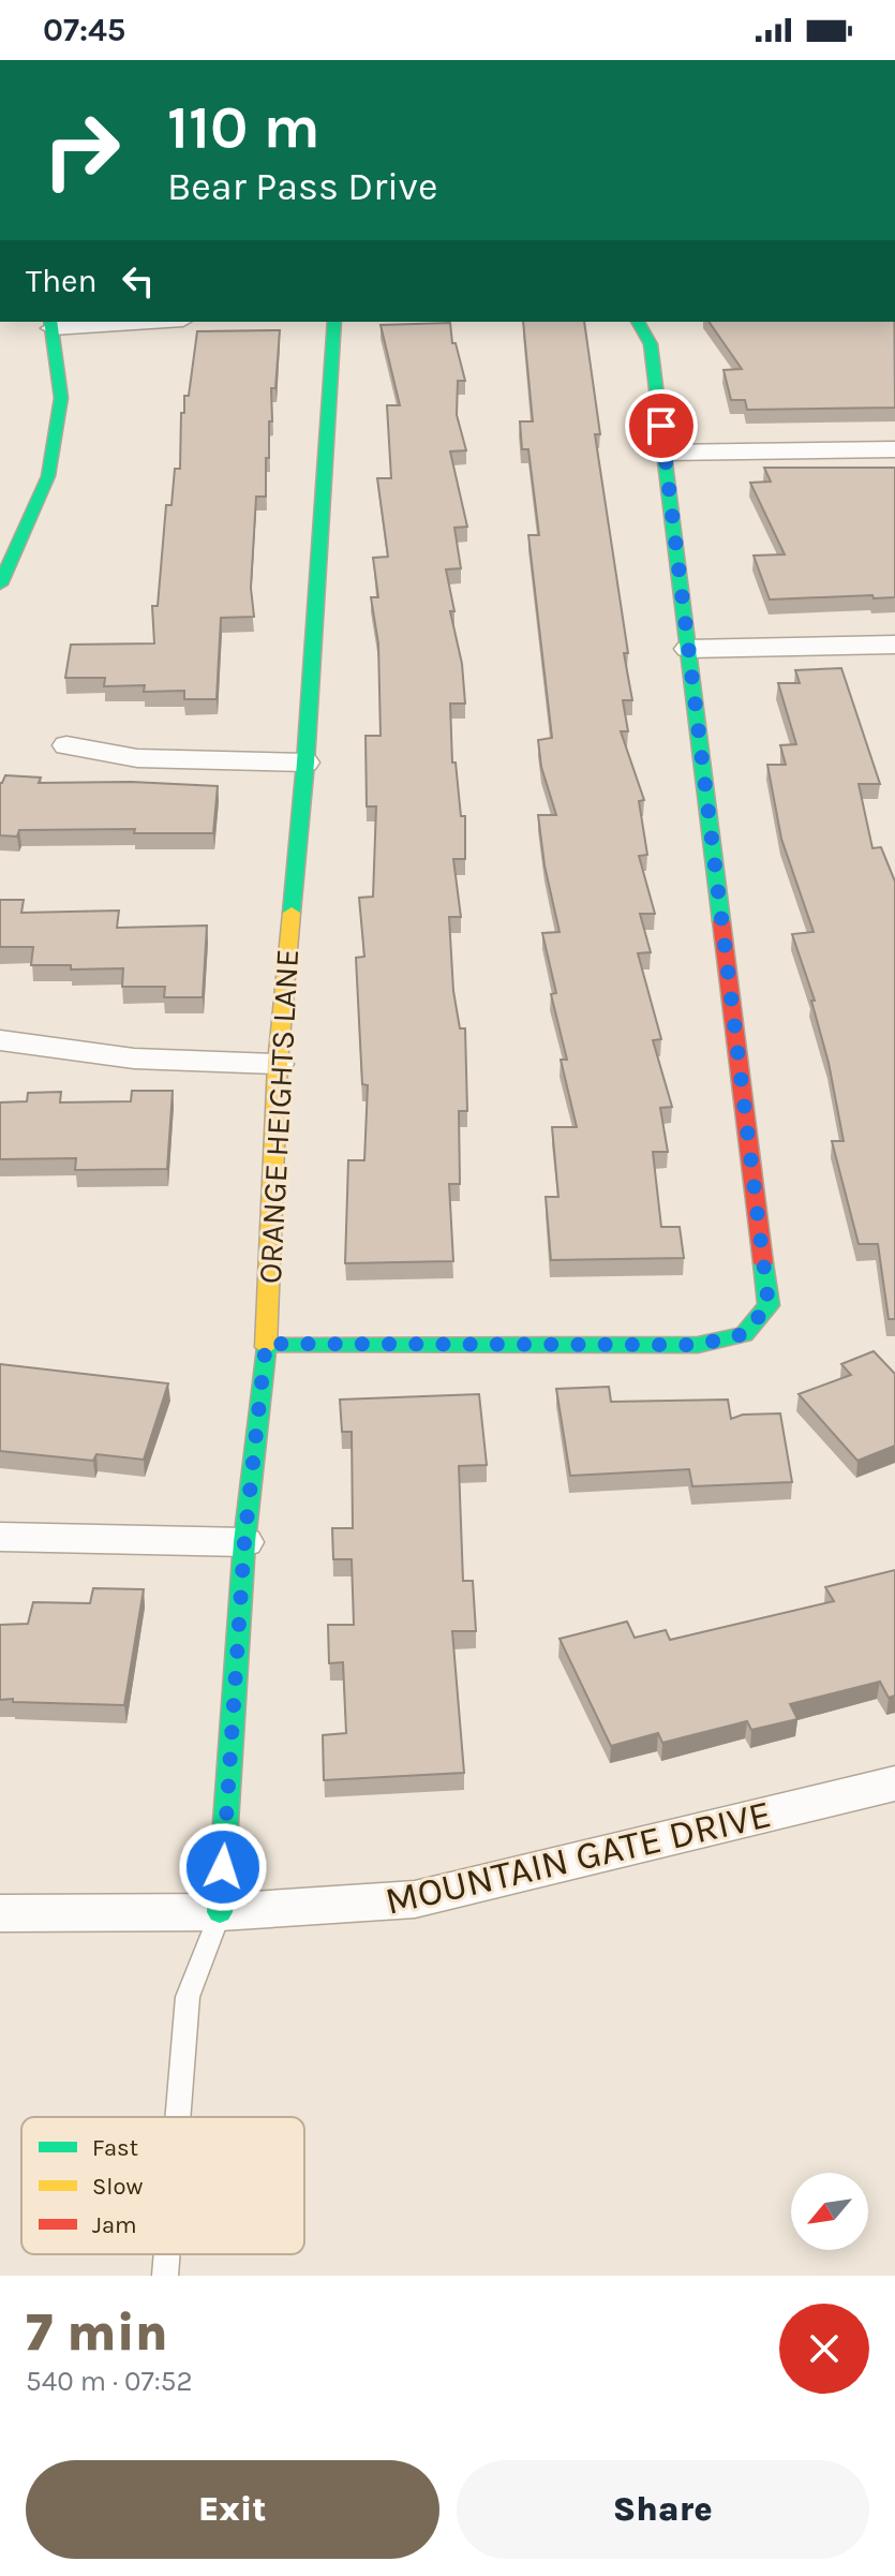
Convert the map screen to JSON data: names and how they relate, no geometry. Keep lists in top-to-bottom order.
{
  "streets": {
    "street": ["ORANGE HEIGHTS LANE", "MOUNTAIN GATE DRIVE"]
  },
  "crossings": [
    ["ORANGE HEIGHTS LANE", "MOUNTAIN GATE DRIVE"]
  ],
  "legend": ["Fast", "Slow", "Jam"],
  "north": "bottom left",
  "page": {
    "status": "07:45",
    "turn": ["110 m", "Bear Pass Drive"],
    "then": "Then",
    "heading": ["7 min", "540 m · 07:52"],
    "buttons": ["Exit", "Share"]
  }
}
